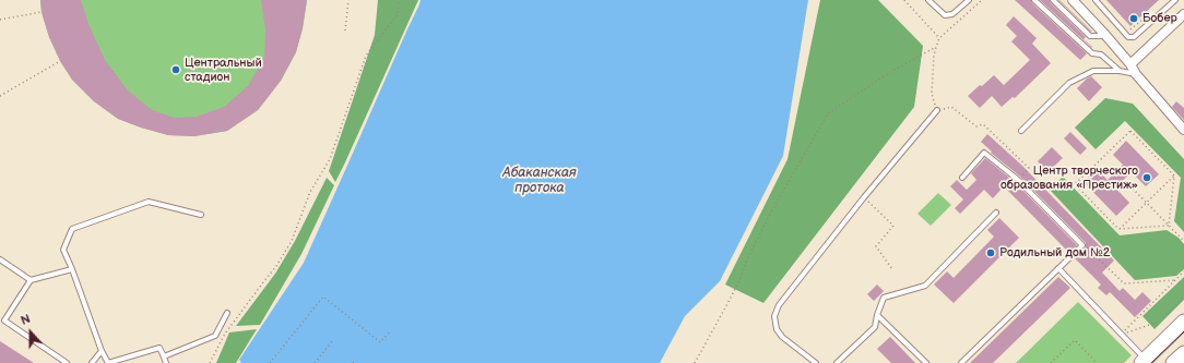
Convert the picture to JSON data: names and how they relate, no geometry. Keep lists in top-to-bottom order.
{
  "water": ["Абаканская протока"],
  "places": [
    "Бобер",
    "Центральный стадион",
    "Центр творческого образования «Престиж»",
    "Родильный дом №2"
  ],
  "north": "top"
}
